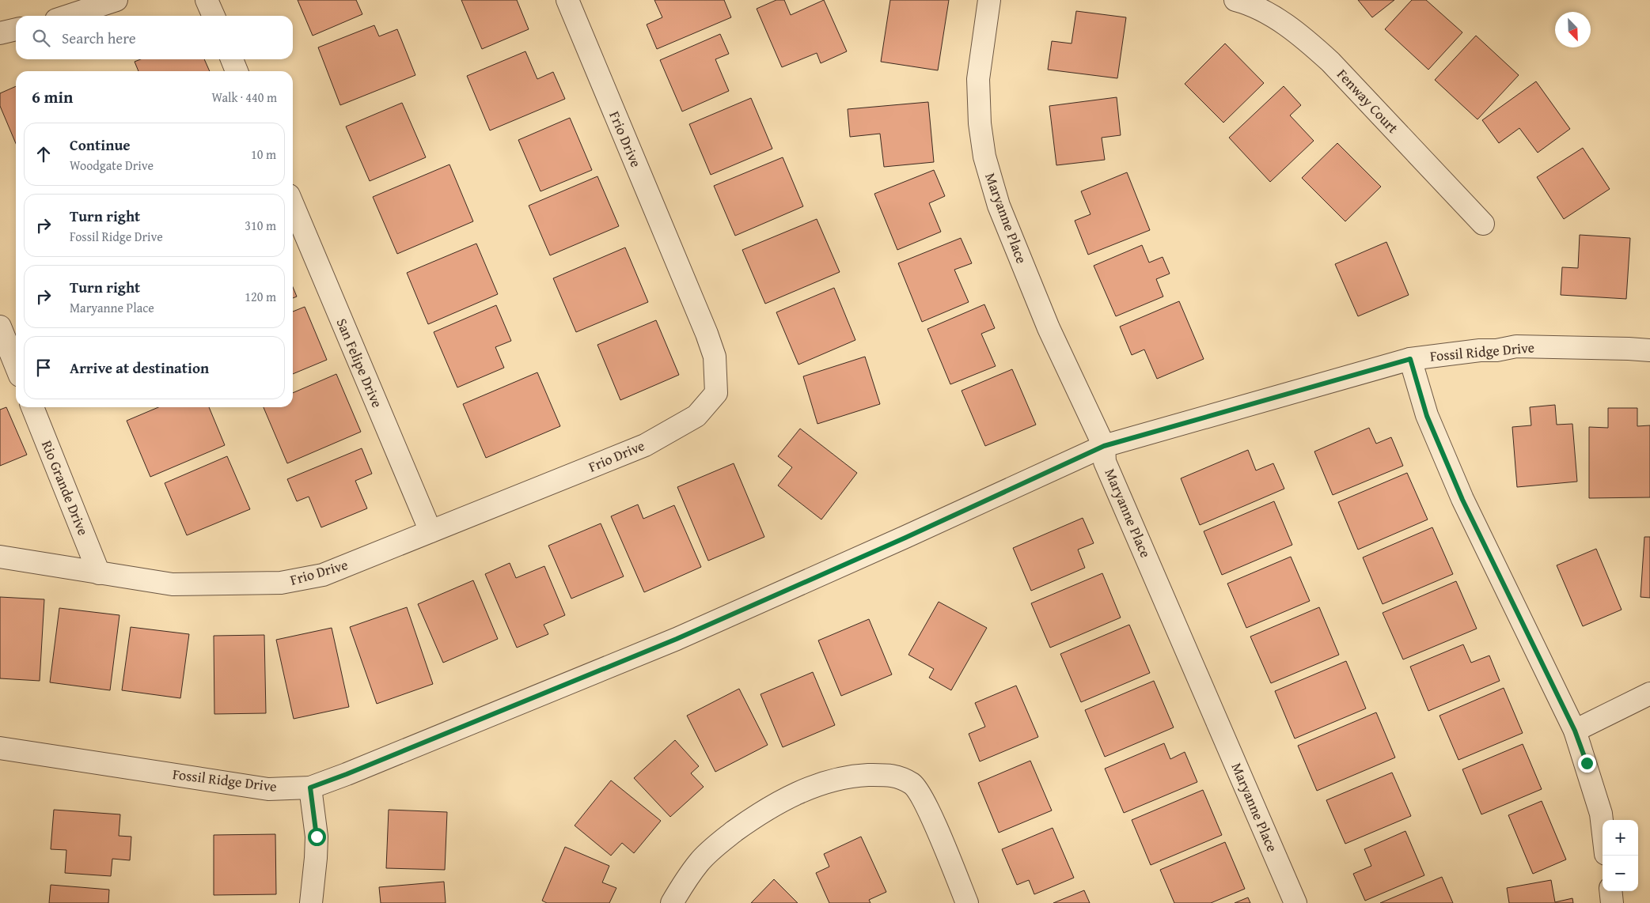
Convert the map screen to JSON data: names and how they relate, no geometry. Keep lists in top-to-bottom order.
{
  "streets": {
    "street": [
      "Fenway Court",
      "Frio Drive",
      "Maryanne Place",
      "Fossil Ridge Drive",
      "San Felipe Drive",
      "Rio Grande Drive"
    ]
  },
  "crossings": [
    ["Frio Drive", "San Felipe Drive"],
    ["Frio Drive", "Rio Grande Drive"],
    ["Maryanne Place", "Fossil Ridge Drive"]
  ],
  "north": "bottom right",
  "page": {
    "search": "Search here",
    "heading": ["6 min", "Walk · 440 m"],
    "list": [
      ["Continue", "Woodgate Drive", "10 m"],
      ["Turn right", "Fossil Ridge Drive", "310 m"],
      ["Turn right", "Maryanne Place", "120 m"],
      "Arrive at destination"
    ],
    "map_buttons": ["+", "−"]
  }
}
